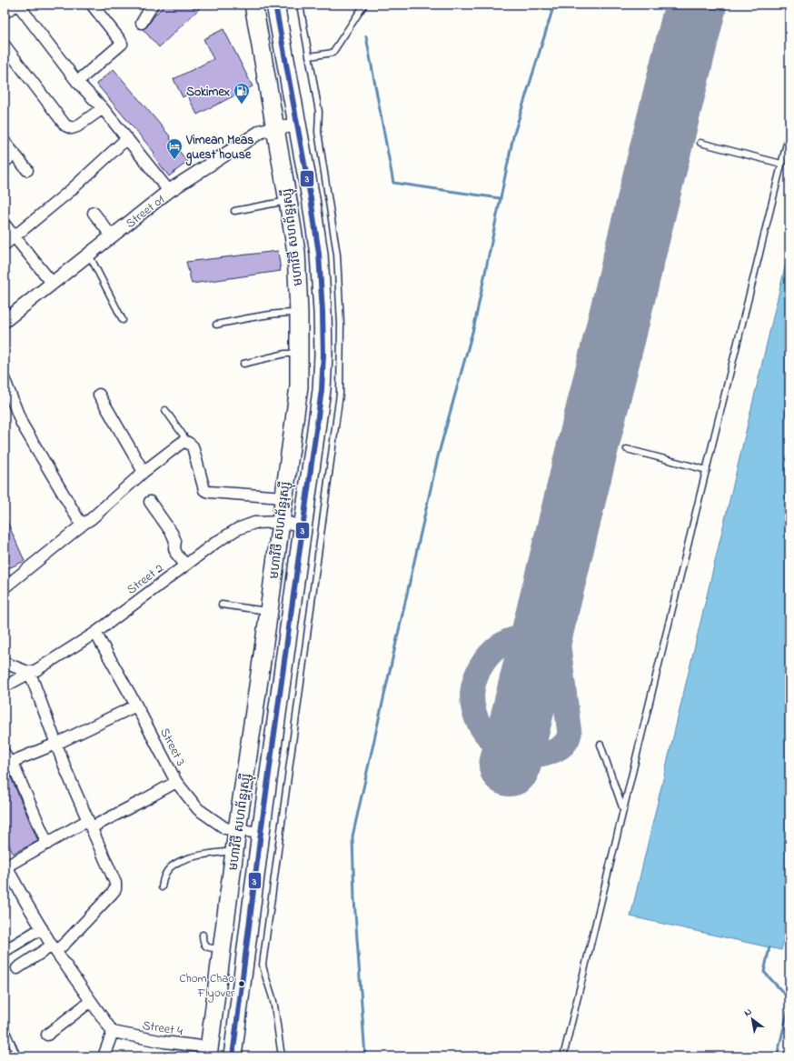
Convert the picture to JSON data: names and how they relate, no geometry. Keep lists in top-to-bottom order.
{
  "streets": {
    "highway": ["មហាវិថី សហព័ន្ធរុស្ស៊ី"],
    "street": [
      "Street 01",
      "Street 2",
      "Street 3",
      "Street 4"
    ]
  },
  "crossings": [
    ["Street 01", "មហាវិថី សហព័ន្ធរុស្ស៊ី"],
    ["មហាវិថី សហព័ន្ធរុស្ស៊ី", "Street 2"],
    ["មហាវិថី សហព័ន្ធរុស្ស៊ី", "Street 3"],
    ["មហាវិថី សហព័ន្ធរុស្ស៊ី", "Street 4"],
    ["Street 2", "Street 3"]
  ],
  "places": {
    "fuel station": ["Sokimex"],
    "hotel": ["Vimean Meas guest house"],
    "other": ["Chom Chao Flyover"]
  },
  "lines": ["transit line 3"],
  "north": "top left"
}
